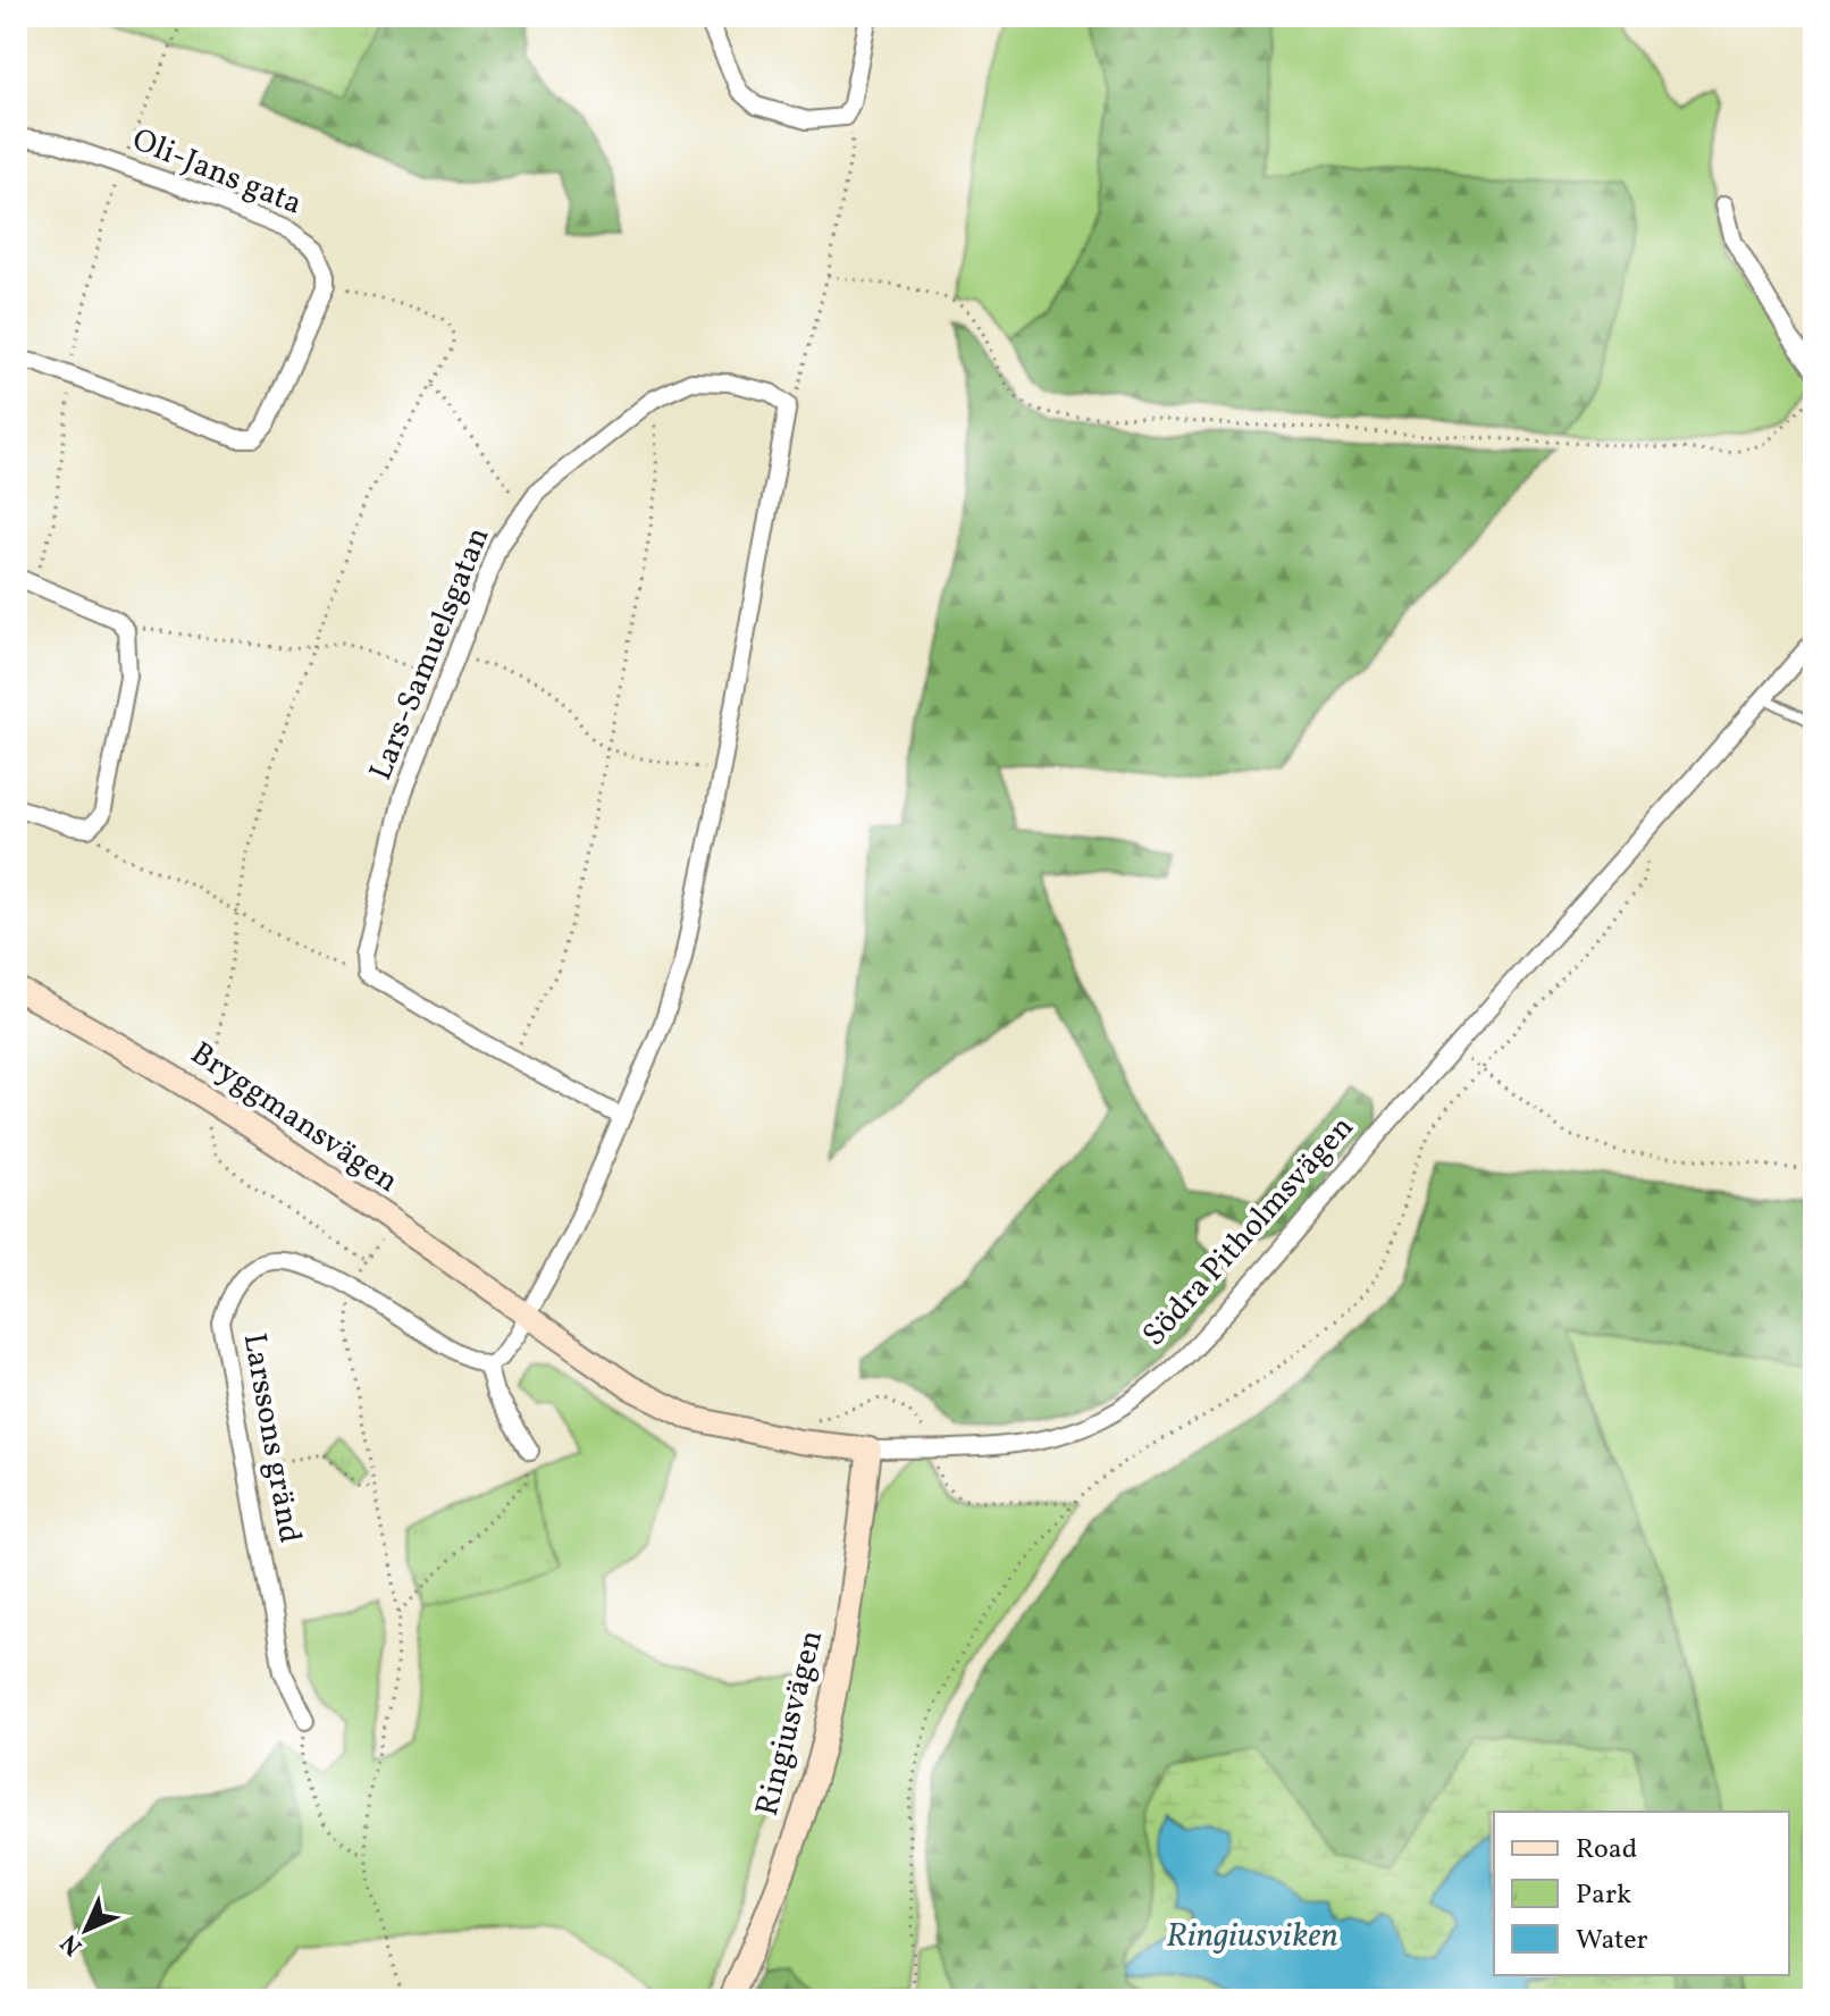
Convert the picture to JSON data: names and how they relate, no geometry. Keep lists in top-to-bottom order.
{
  "streets": {
    "street": [
      "Oli-Jans gata",
      "Lars-Samuelsgatan",
      "Bryggmansvägen",
      "Södra Pitholmsvägen",
      "Larssons gränd",
      "Ringiusvägen"
    ]
  },
  "crossings": [
    ["Bryggmansvägen", "Södra Pitholmsvägen"],
    ["Södra Pitholmsvägen", "Ringiusvägen"]
  ],
  "water": ["Ringiusviken"],
  "legend": ["Road", "Park", "Water"],
  "north": "bottom left"
}
